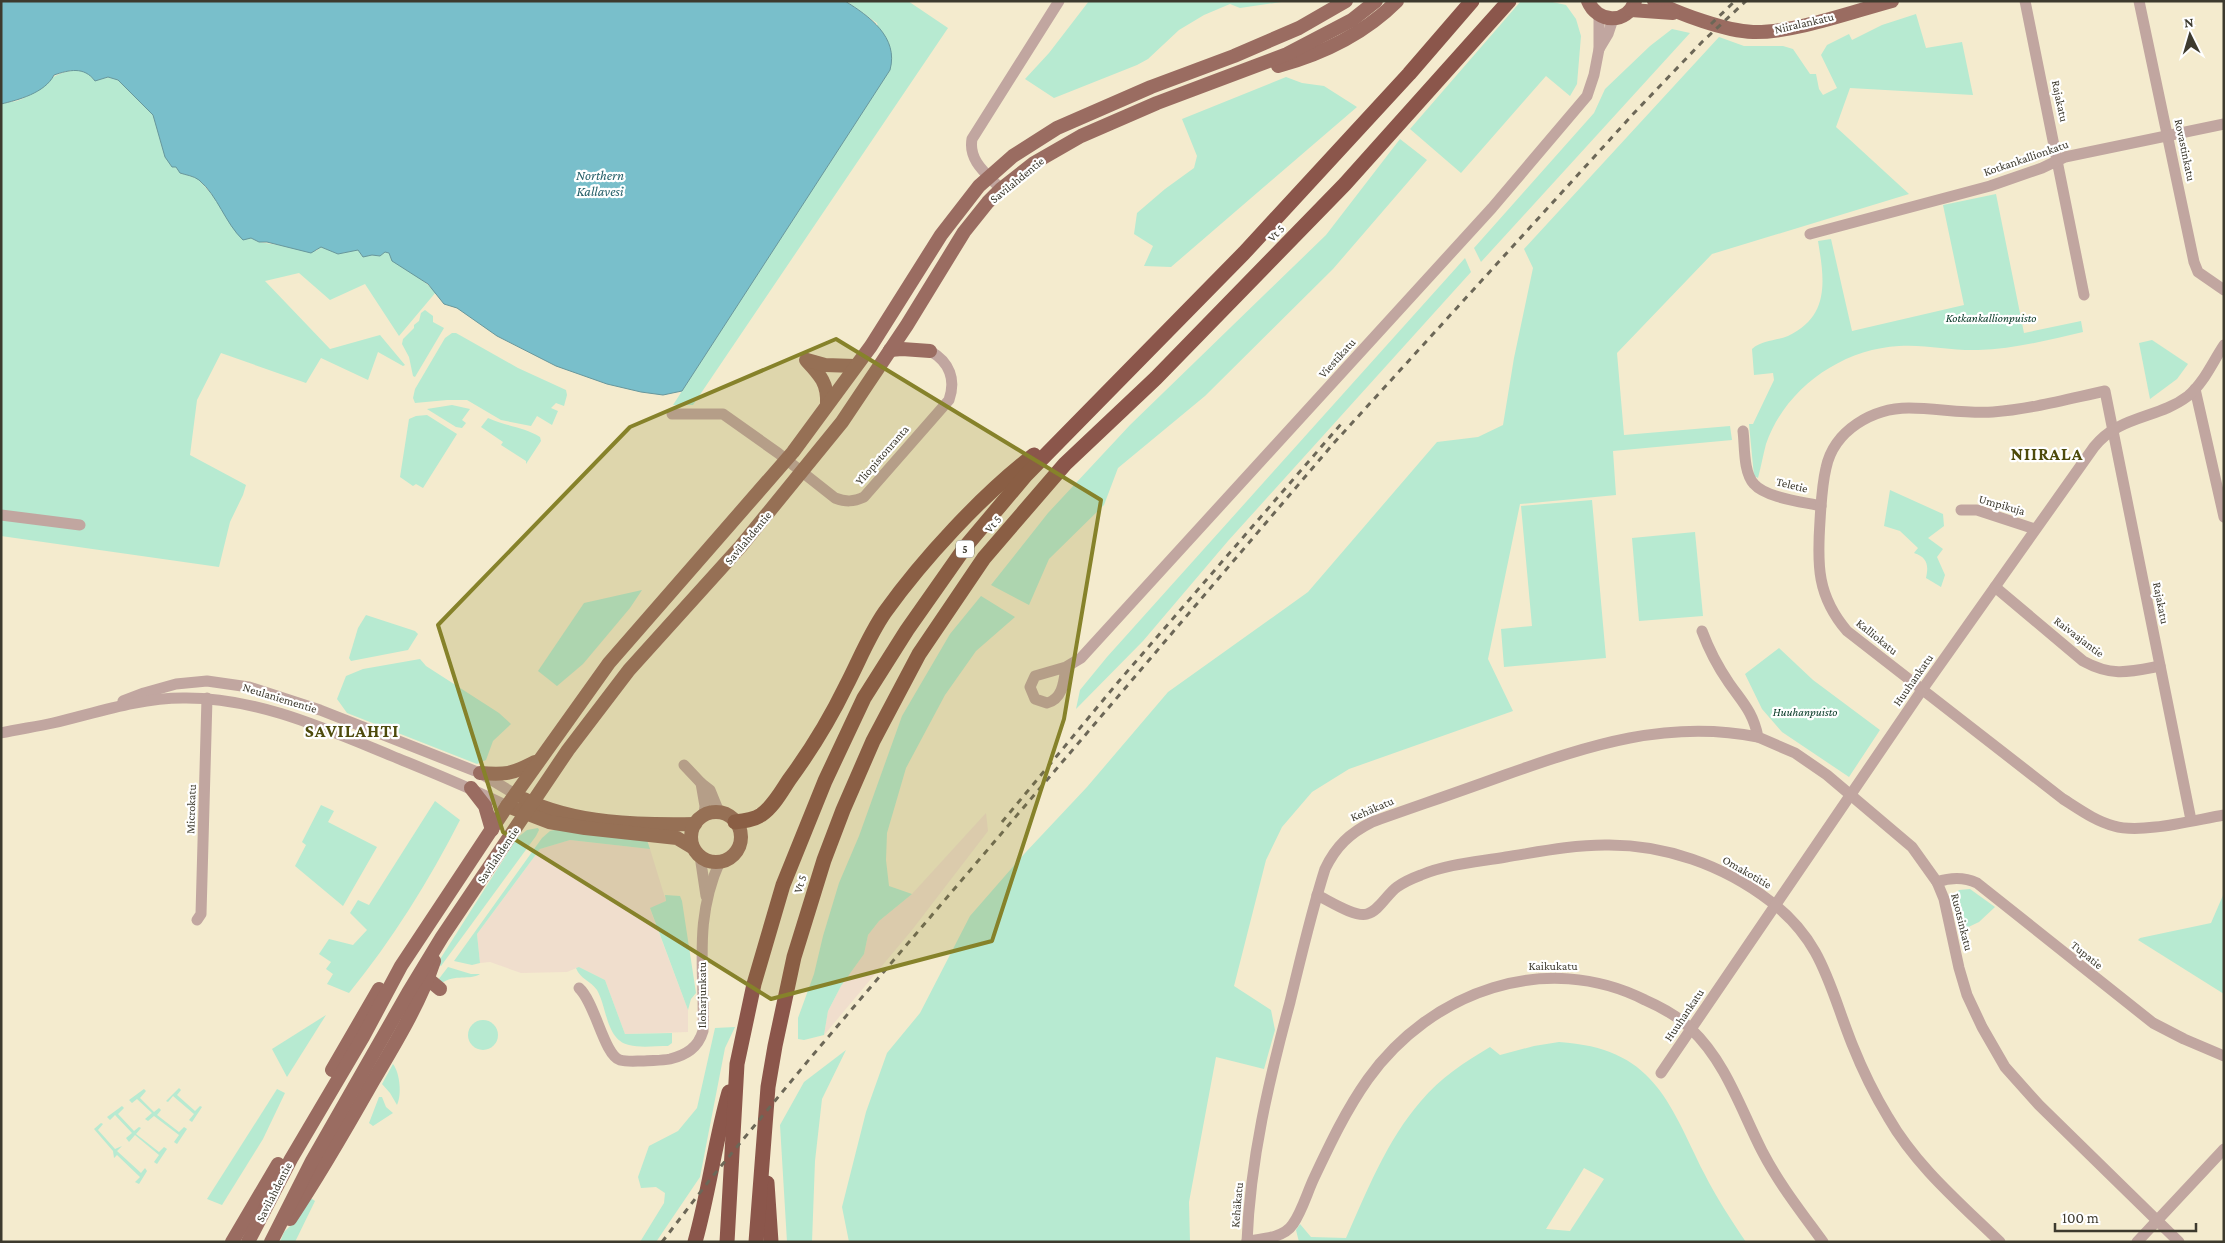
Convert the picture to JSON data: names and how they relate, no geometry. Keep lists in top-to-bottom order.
{
  "streets": {
    "highway": ["Vt 5", "5"],
    "main road": ["Niiralankatu", "Savilahdentie", "Neulaniementie"],
    "street": [
      "Rajakatu",
      "Rovastinkatu",
      "Kotkankallionkatu",
      "Viestikatu",
      "Yliopistonranta",
      "Teletie",
      "Umpikuja",
      "Kalliokatu",
      "Raivaajantie",
      "Huuhankatu",
      "Microkatu",
      "Kehäkatu",
      "Omakotitie",
      "Ruotsinkatu",
      "Tupatie",
      "Kaikukatu",
      "Iloharjunkatu"
    ]
  },
  "crossings": [
    ["Rajakatu", "Kotkankallionkatu"],
    ["Rajakatu", "Kalliokatu"],
    ["Rajakatu", "Raivaajantie"],
    ["Rajakatu", "Huuhankatu"],
    ["Rovastinkatu", "Kotkankallionkatu"],
    ["Savilahdentie", "Neulaniementie"],
    ["Teletie", "Kalliokatu"],
    ["Umpikuja", "Huuhankatu"],
    ["Kalliokatu", "Huuhankatu"],
    ["Raivaajantie", "Huuhankatu"],
    ["Huuhankatu", "Omakotitie"],
    ["Huuhankatu", "Ruotsinkatu"],
    ["Huuhankatu", "Kaikukatu"],
    ["Neulaniementie", "Microkatu"],
    ["Kehäkatu", "Omakotitie"],
    ["Kehäkatu", "Ruotsinkatu"],
    ["Kehäkatu", "Kaikukatu"],
    ["Ruotsinkatu", "Tupatie"]
  ],
  "districts": ["NIIRALA", "SAVILAHTI"],
  "water": ["Northern Kallavesi"],
  "parks": ["Kotkankallionpuisto", "Huuhanpuisto"],
  "scale_bar": "100 m",
  "north": "top"
}
